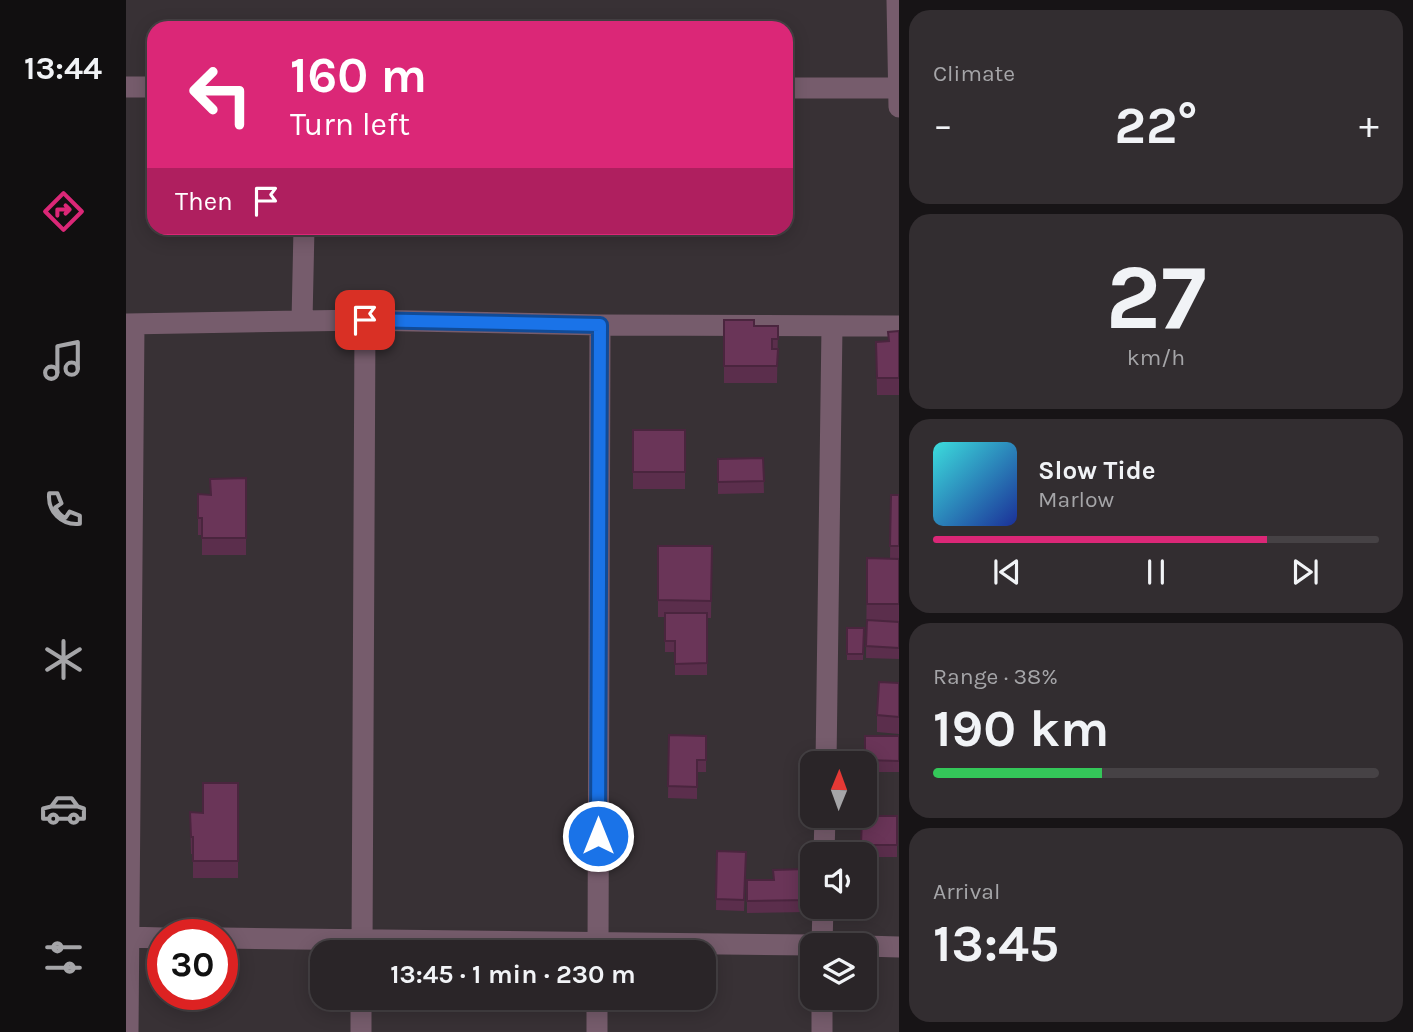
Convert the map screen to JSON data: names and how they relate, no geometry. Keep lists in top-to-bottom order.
{
  "north": "top",
  "page": {
    "tabs": "13:44",
    "tile": [
      "Climate",
      ["27", "km/h"],
      ["Range · 38%", "190 km"],
      ["Arrival", "13:45"]
    ],
    "turn": ["160 m", "Turn left"],
    "heat": ["−", "22°", "+"],
    "then": "Then",
    "song": ["Slow Tide", "Marlow"],
    "limit": "30",
    "trip": "13:45 · 1 min · 230 m"
  }
}
